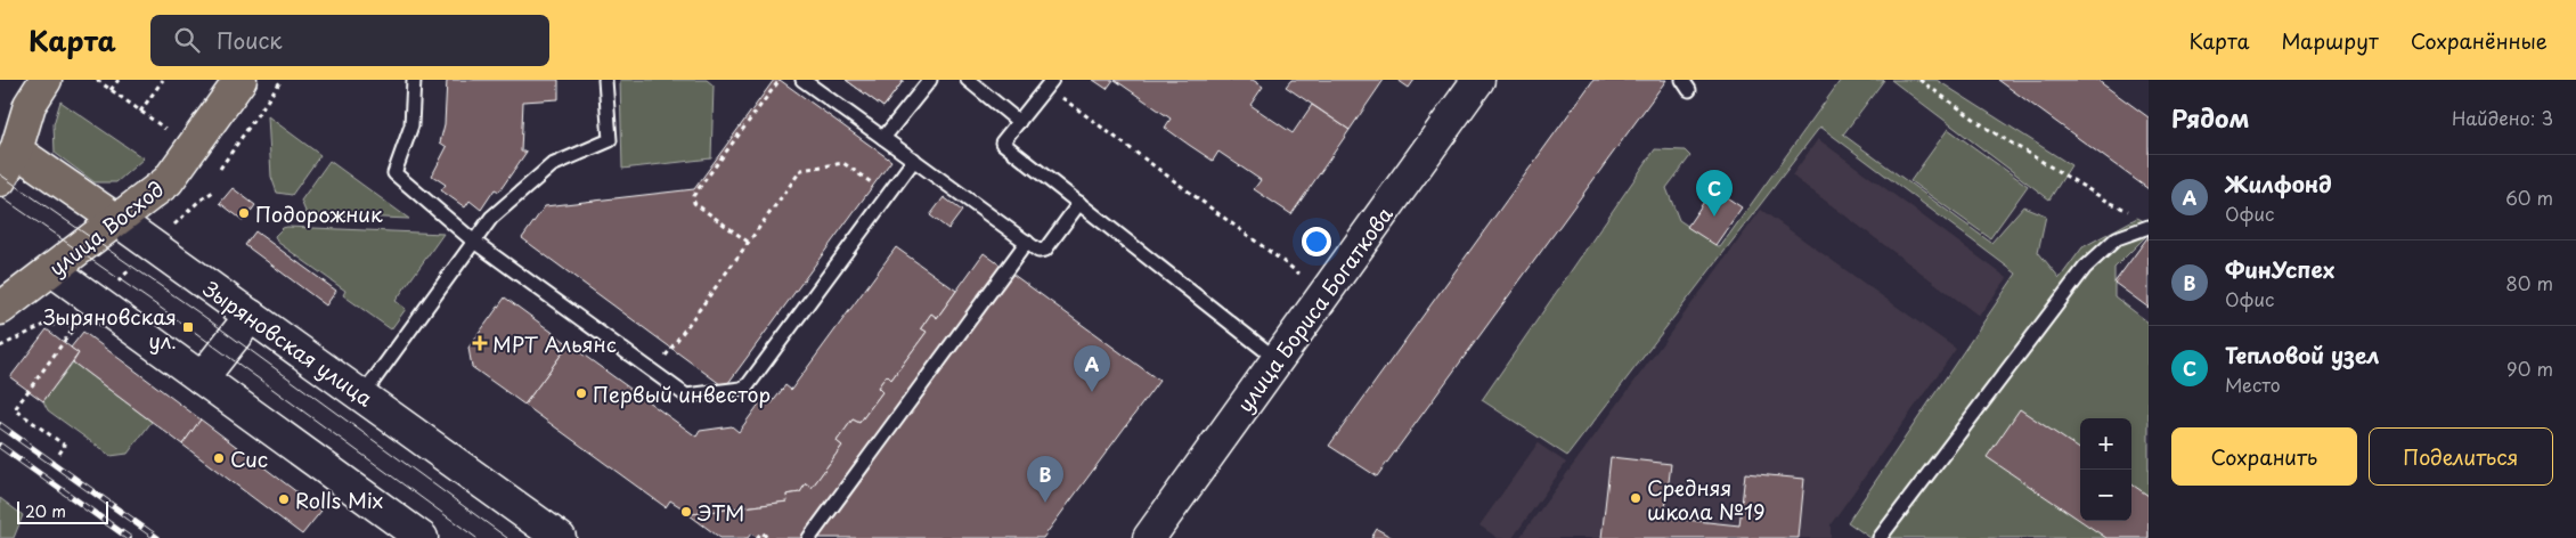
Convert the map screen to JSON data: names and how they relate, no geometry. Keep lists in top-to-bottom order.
{
  "streets": {
    "main road": ["улица Восход", "улица Бориса Богаткова", "Зыряновская улица"]
  },
  "crossings": [
    ["улица Восход", "Зыряновская улица"]
  ],
  "places": {
    "other": [
      "Подорожник",
      "Первый инвестор",
      "Cuc",
      "Средняя школа №19",
      "Rolls Mix",
      "ЭТМ"
    ],
    "transit": ["Зыряновская ул."],
    "health": ["МРТ Альянс"]
  },
  "scale_bar": "20 m",
  "page": {
    "header": "Карта",
    "search": "Поиск",
    "nav": ["Карта", "Маршрут", "Сохранённые"],
    "heading": ["Рядом", "Найдено: 3"],
    "list": [
      {
        "mark": "A",
        "name": "Жилфонд",
        "note": "Офис",
        "value": "60 m"
      },
      {
        "mark": "B",
        "name": "ФинУспех",
        "note": "Офис",
        "value": "80 m"
      },
      {
        "mark": "C",
        "name": "Тепловой узел",
        "note": "Место",
        "value": "90 m"
      }
    ],
    "pins": ["C", "A", "B"],
    "buttons": ["Сохранить", "Поделиться"],
    "map_buttons": ["+", "−"],
    "scale": "20 m"
  }
}
